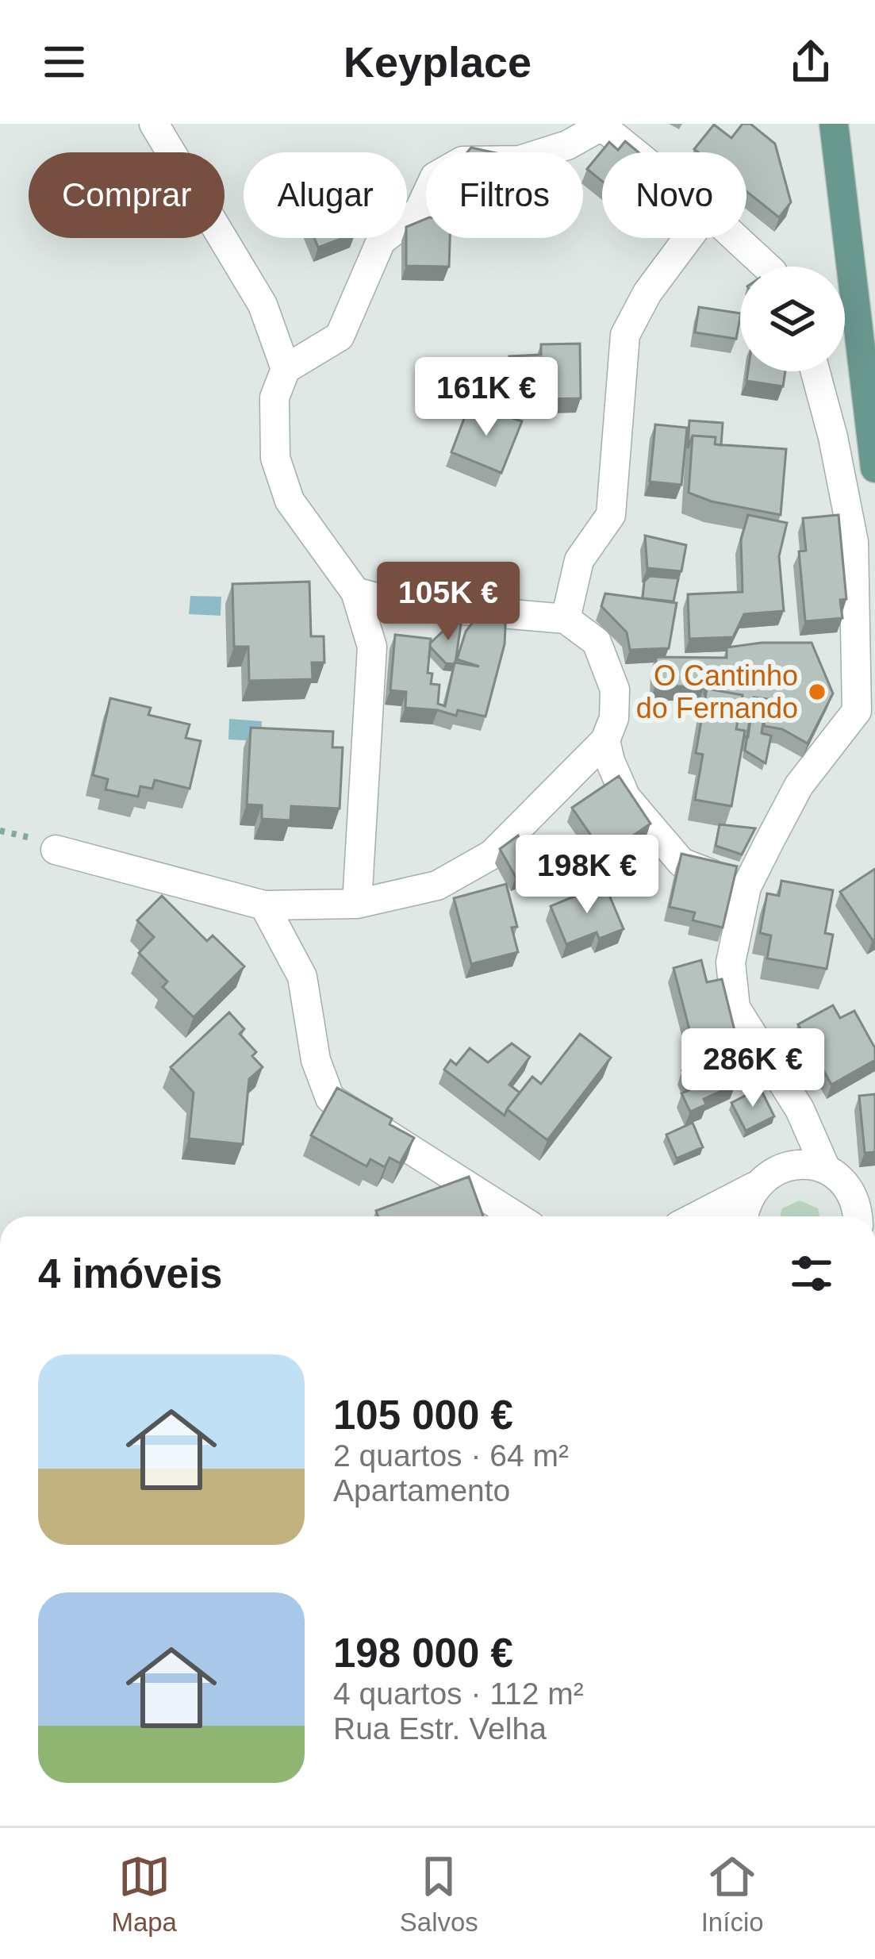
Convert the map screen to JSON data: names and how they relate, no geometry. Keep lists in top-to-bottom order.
{
  "places": ["O Cantinho do Fernando"],
  "page": {
    "header": "Keyplace",
    "chip": [
      "Comprar",
      "Alugar",
      "Filtros",
      "Novo"
    ],
    "price": [
      "161K €",
      "105K €",
      "198K €",
      "286K €"
    ],
    "heading": "4 imóveis",
    "list": [
      {
        "name": "105 000 €",
        "note": "2 quartos · 64 m² · Apartamento"
      },
      {
        "name": "198 000 €",
        "note": "4 quartos · 112 m² · Rua Estr. Velha"
      }
    ],
    "tabs": ["Mapa", "Salvos", "Início"]
  }
}
